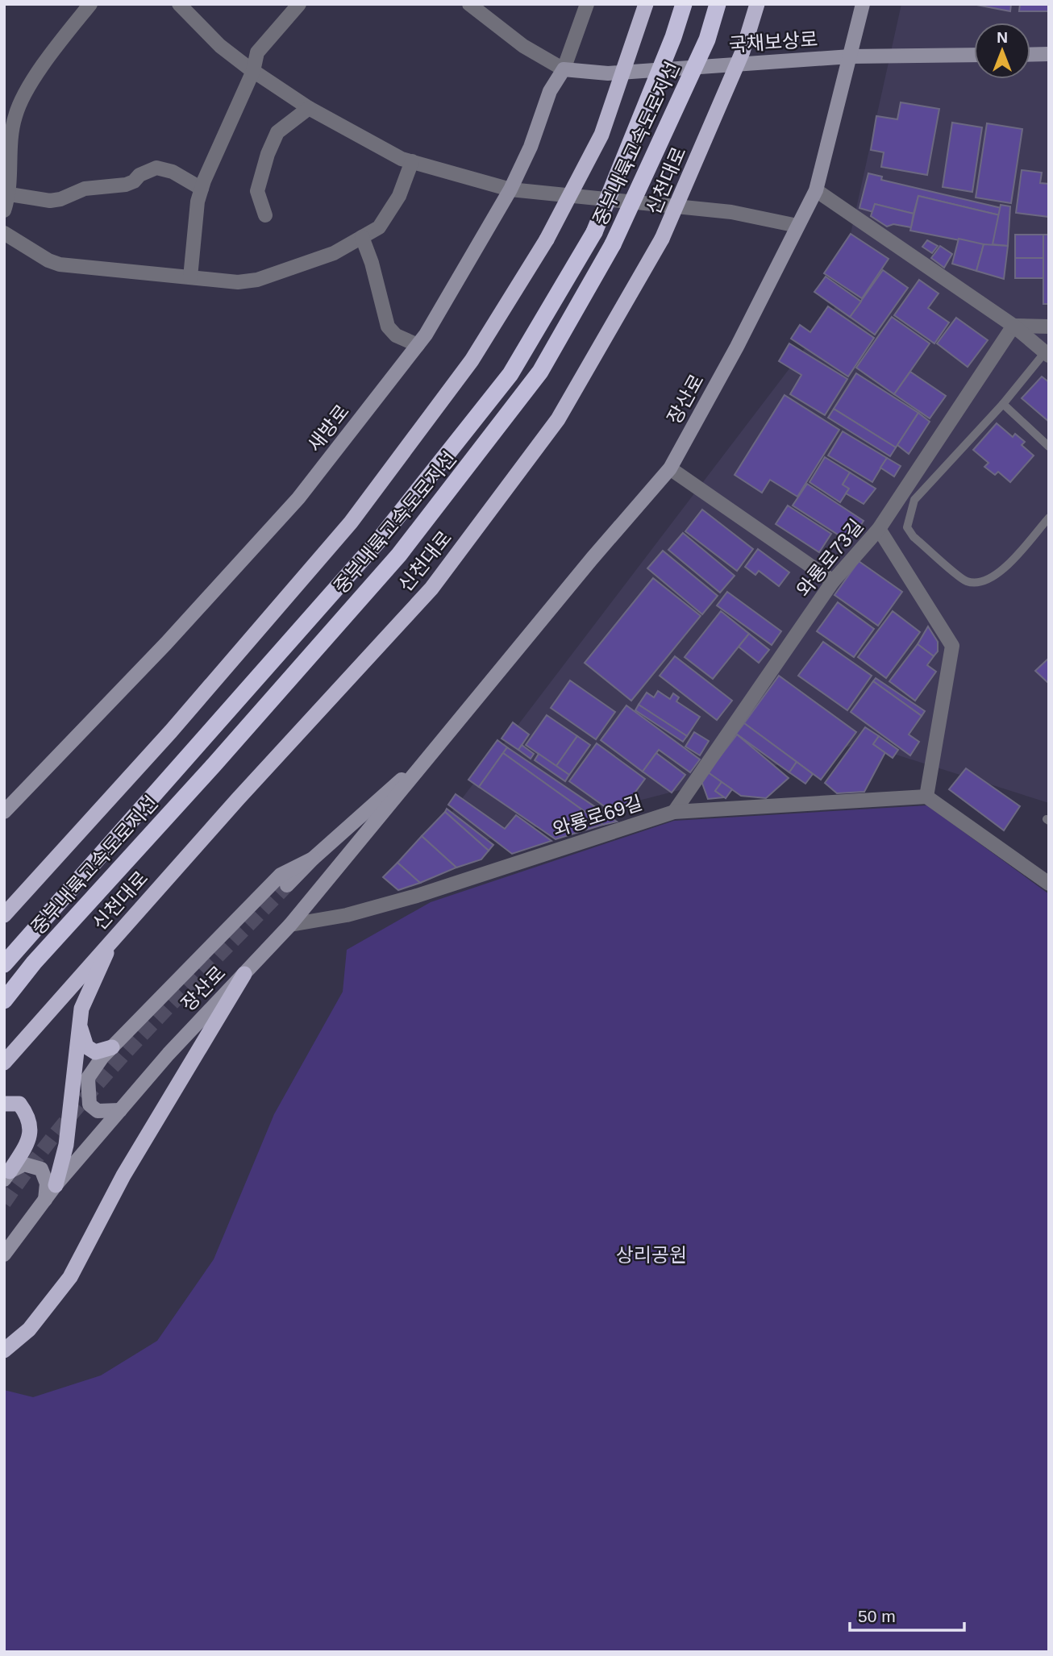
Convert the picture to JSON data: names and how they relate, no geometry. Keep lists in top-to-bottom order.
{
  "streets": {
    "highway": ["중부내륙고속도로지선", "신천대로"],
    "main road": ["국채보상로", "장산로", "새방로"],
    "street": ["와룡로73길", "와룡로69길"]
  },
  "crossings": [
    ["국채보상로", "장산로"],
    ["국채보상로", "새방로"],
    ["장산로", "와룡로69길"],
    ["와룡로73길", "와룡로69길"]
  ],
  "parks": ["상리공원"],
  "scale_bar": "50 m",
  "north": "top"
}
